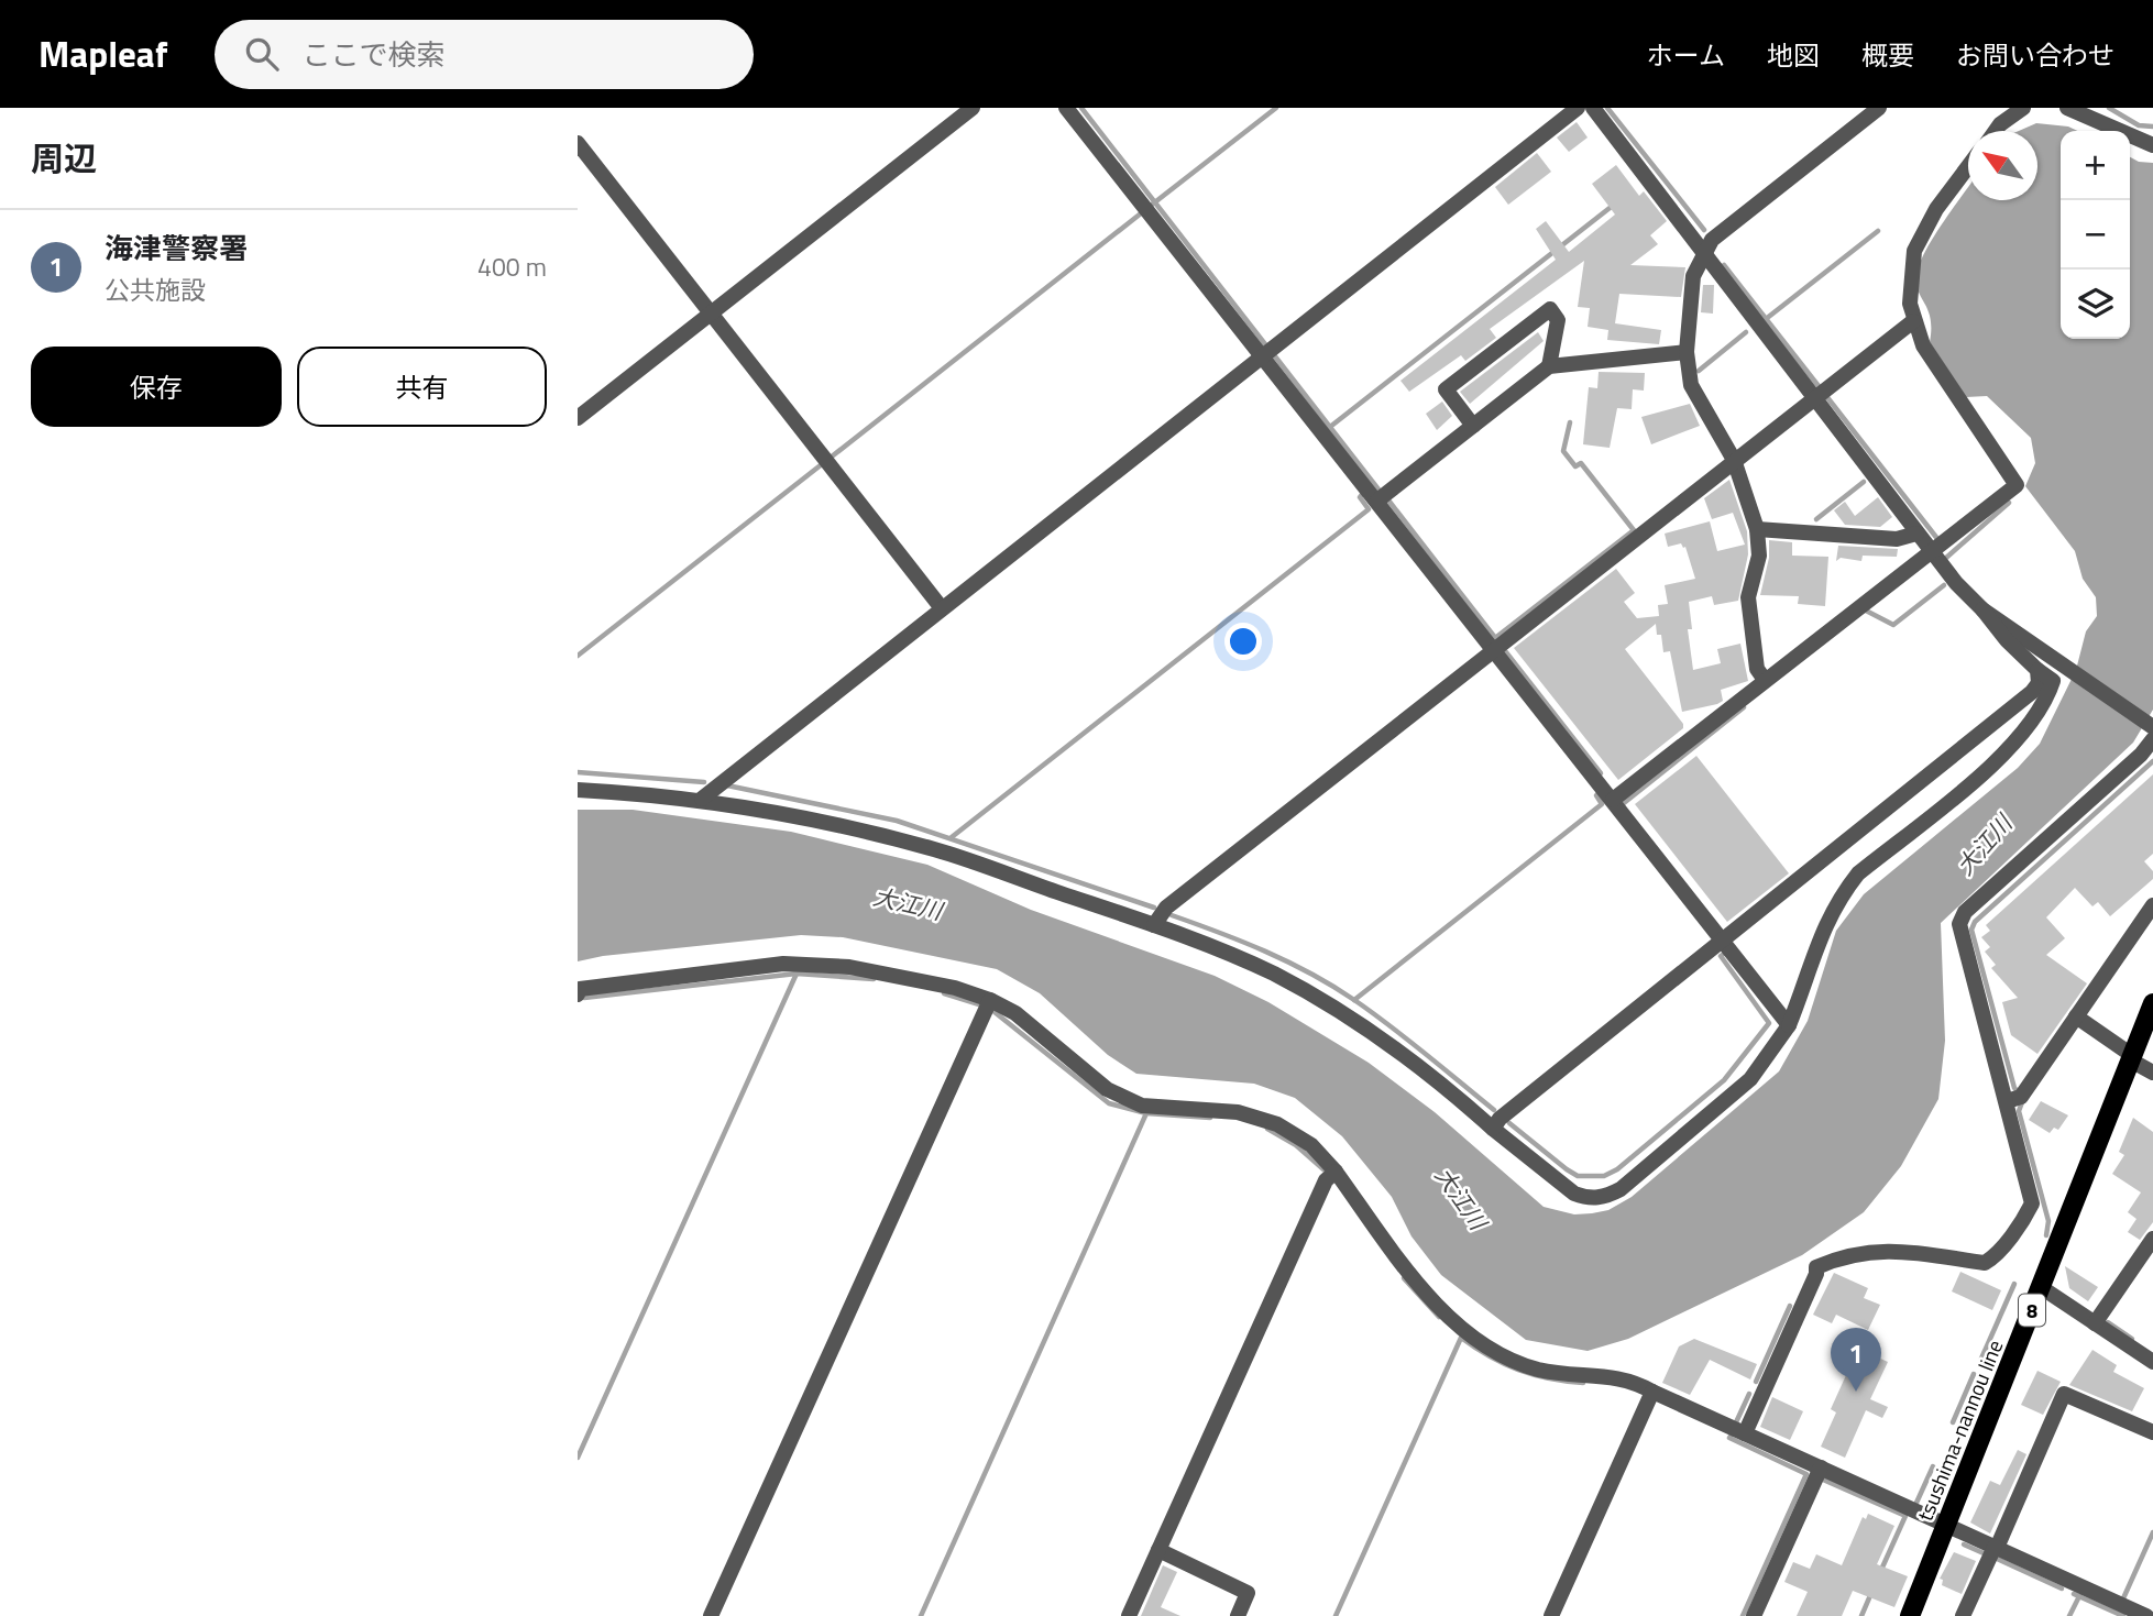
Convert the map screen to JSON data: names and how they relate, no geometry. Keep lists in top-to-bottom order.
{
  "streets": {
    "main road": ["8", "tsushima-nannou line"]
  },
  "water": ["大江川"],
  "north": "top left",
  "page": {
    "header": "Mapleaf",
    "search": "ここで検索",
    "nav": [
      "ホーム",
      "地図",
      "概要",
      "お問い合わせ"
    ],
    "heading": "周辺",
    "map_buttons": ["+", "−"],
    "list": [
      {
        "mark": "1",
        "name": "海津警察署",
        "note": "公共施設",
        "value": "400 m"
      }
    ],
    "buttons": ["保存", "共有"],
    "pins": "1"
  }
}
